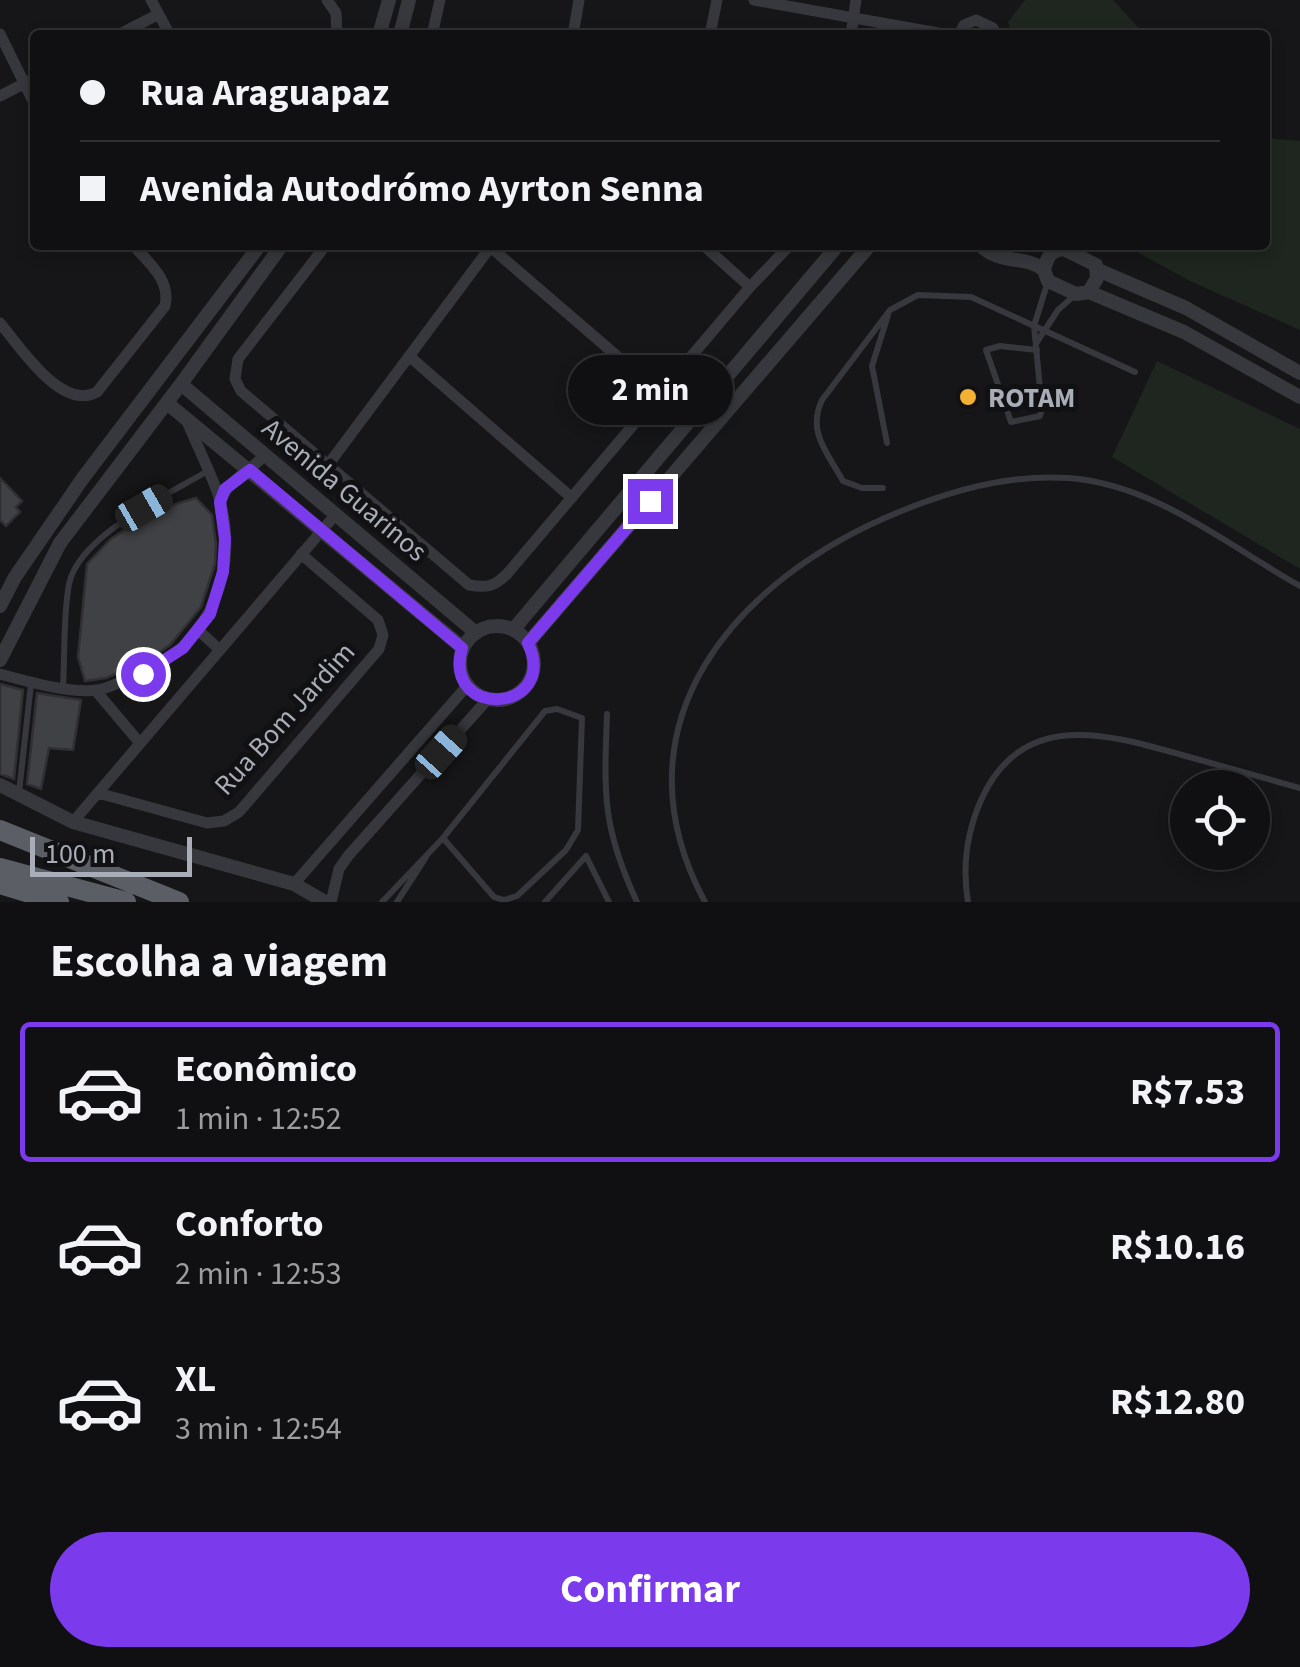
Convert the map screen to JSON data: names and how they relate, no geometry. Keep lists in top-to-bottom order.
{
  "streets": {
    "street": ["Avenida Guarinos", "Rua Bom Jardim"]
  },
  "places": ["ROTAM"],
  "scale_bar": "100 m",
  "page": {
    "banner": ["Rua Araguapaz", "Avenida Autodrómo Ayrton Senna"],
    "bubble": "2 min",
    "scale": "100 m",
    "heading": "Escolha a viagem",
    "list": [
      {
        "name": "Econômico",
        "note": "1 min · 12:52",
        "value": "R$7.53"
      },
      {
        "name": "Conforto",
        "note": "2 min · 12:53",
        "value": "R$10.16"
      },
      {
        "name": "XL",
        "note": "3 min · 12:54",
        "value": "R$12.80"
      }
    ],
    "buttons": "Confirmar"
  }
}
